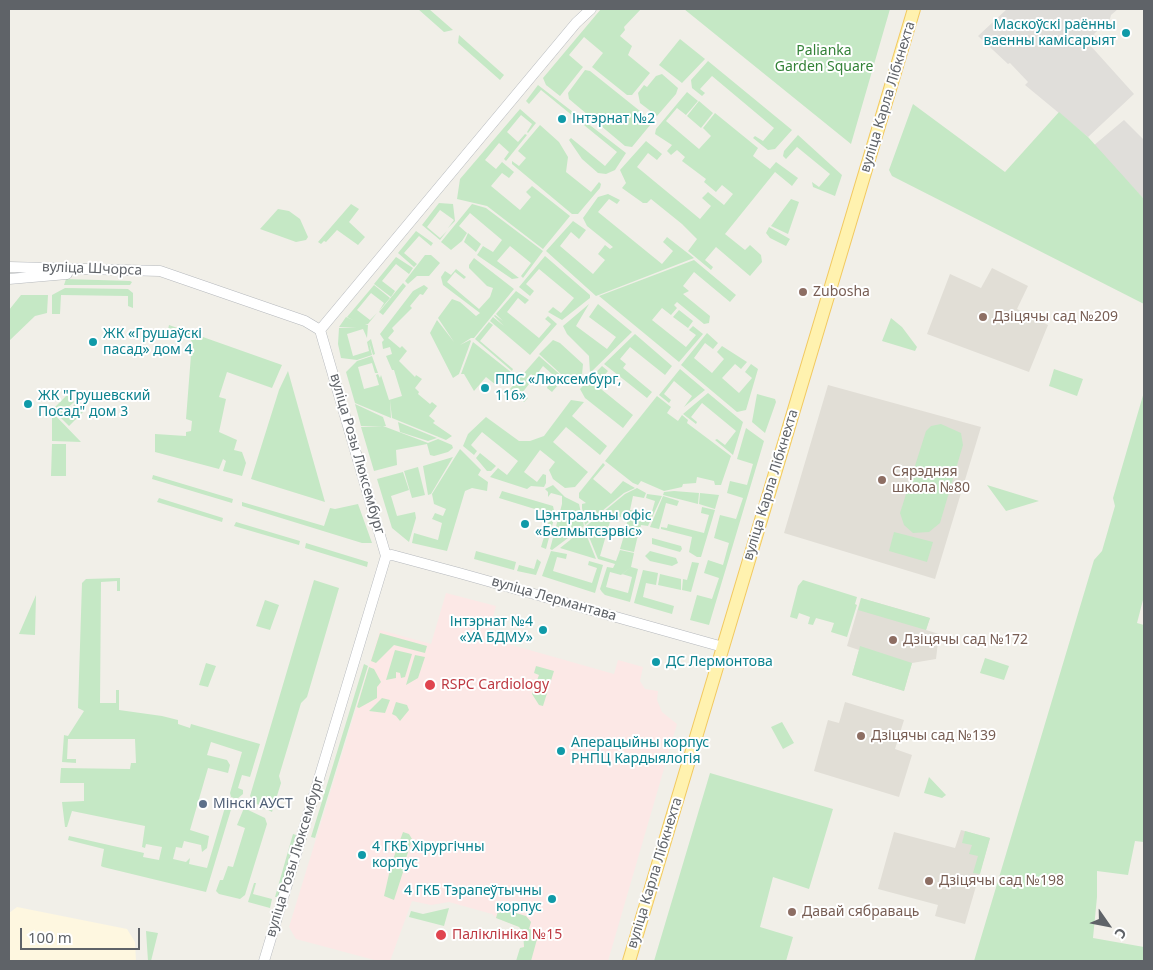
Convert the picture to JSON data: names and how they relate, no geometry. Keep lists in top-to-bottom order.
{
  "streets": {
    "main road": ["вуліца Карла Лібкнехта"],
    "street": ["вуліца Шчорса", "вуліца Розы Люксембург", "вуліца Лермантава"]
  },
  "crossings": [
    ["вуліца Карла Лібкнехта", "вуліца Лермантава"],
    ["вуліца Шчорса", "вуліца Розы Люксембург"],
    ["вуліца Розы Люксембург", "вуліца Лермантава"]
  ],
  "parks": ["Palianka Garden Square"],
  "places": [
    "Маскоўскі раённы ваенны камісарыят",
    "Інтэрнат №2",
    "Zubosha",
    "Дзіцячы сад №209",
    "ЖК «Грушаўскі пасад» дом 4",
    "ППС «Люксембург, 116»",
    "ЖК \"Грушевский Посад\" дом 3",
    "Сярэдняя школа №80",
    "Цэнтральны офiс «Белмытсэрвіс»",
    "Інтэрнат №4 «УА БДМУ»",
    "Дзіцячы сад №172",
    "ДС Лермонтова",
    "RSPC Cardiology",
    "Дзіцячы сад №139",
    "Аперацыйны корпус РНПЦ Кардыялогія",
    "Мінскі АУСТ",
    "4 ГКБ Хірургічны корпус",
    "Дзіцячы сад №198",
    "4 ГКБ Тэрапеўтычны корпус",
    "Давай сябраваць",
    "Паліклініка №15"
  ],
  "scale_bar": "100 m",
  "north": "bottom right"
}
